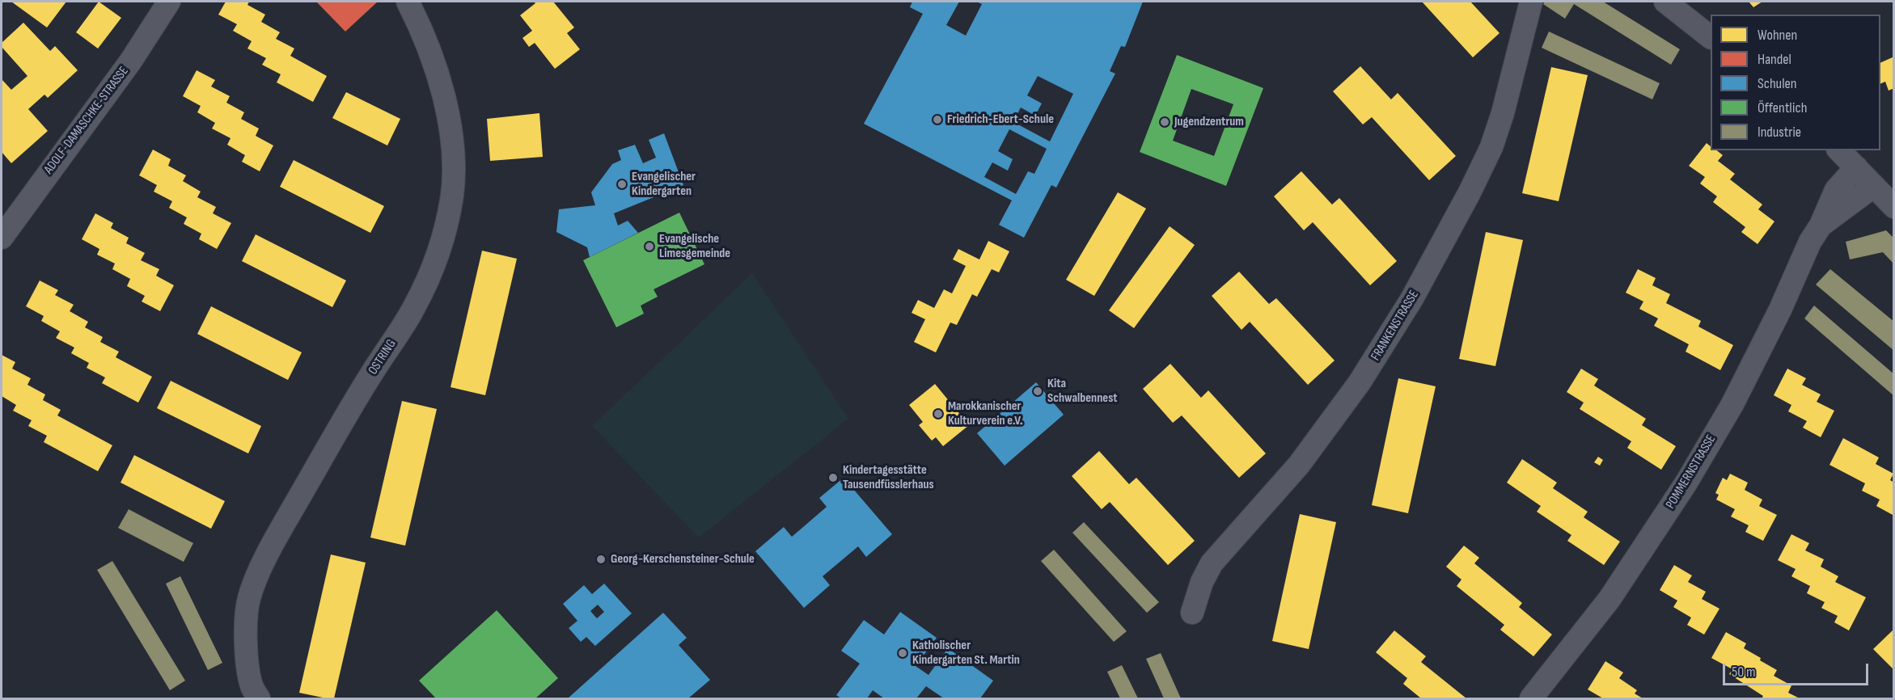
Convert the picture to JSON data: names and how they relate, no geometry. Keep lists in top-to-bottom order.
{
  "streets": {
    "street": [
      "ADOLF-DAMASCHKE-STRASSE",
      "FRANKENSTRASSE",
      "OSTRING",
      "POMMERNSTRASSE"
    ]
  },
  "places": [
    "Friedrich-Ebert-Schule",
    "Jugendzentrum",
    "Evangelischer Kindergarten",
    "Evangelische Limesgemeinde",
    "Kita Schwalbennest",
    "Marokkanischer Kulturverein e.V.",
    "Kindertagesstätte Tausendfüsslerhaus",
    "Georg-Kerschensteiner-Schule",
    "Katholischer Kindergarten St. Martin"
  ],
  "legend": [
    "Wohnen",
    "Handel",
    "Schulen",
    "Öffentlich",
    "Industrie"
  ],
  "scale_bar": "50 m"
}
